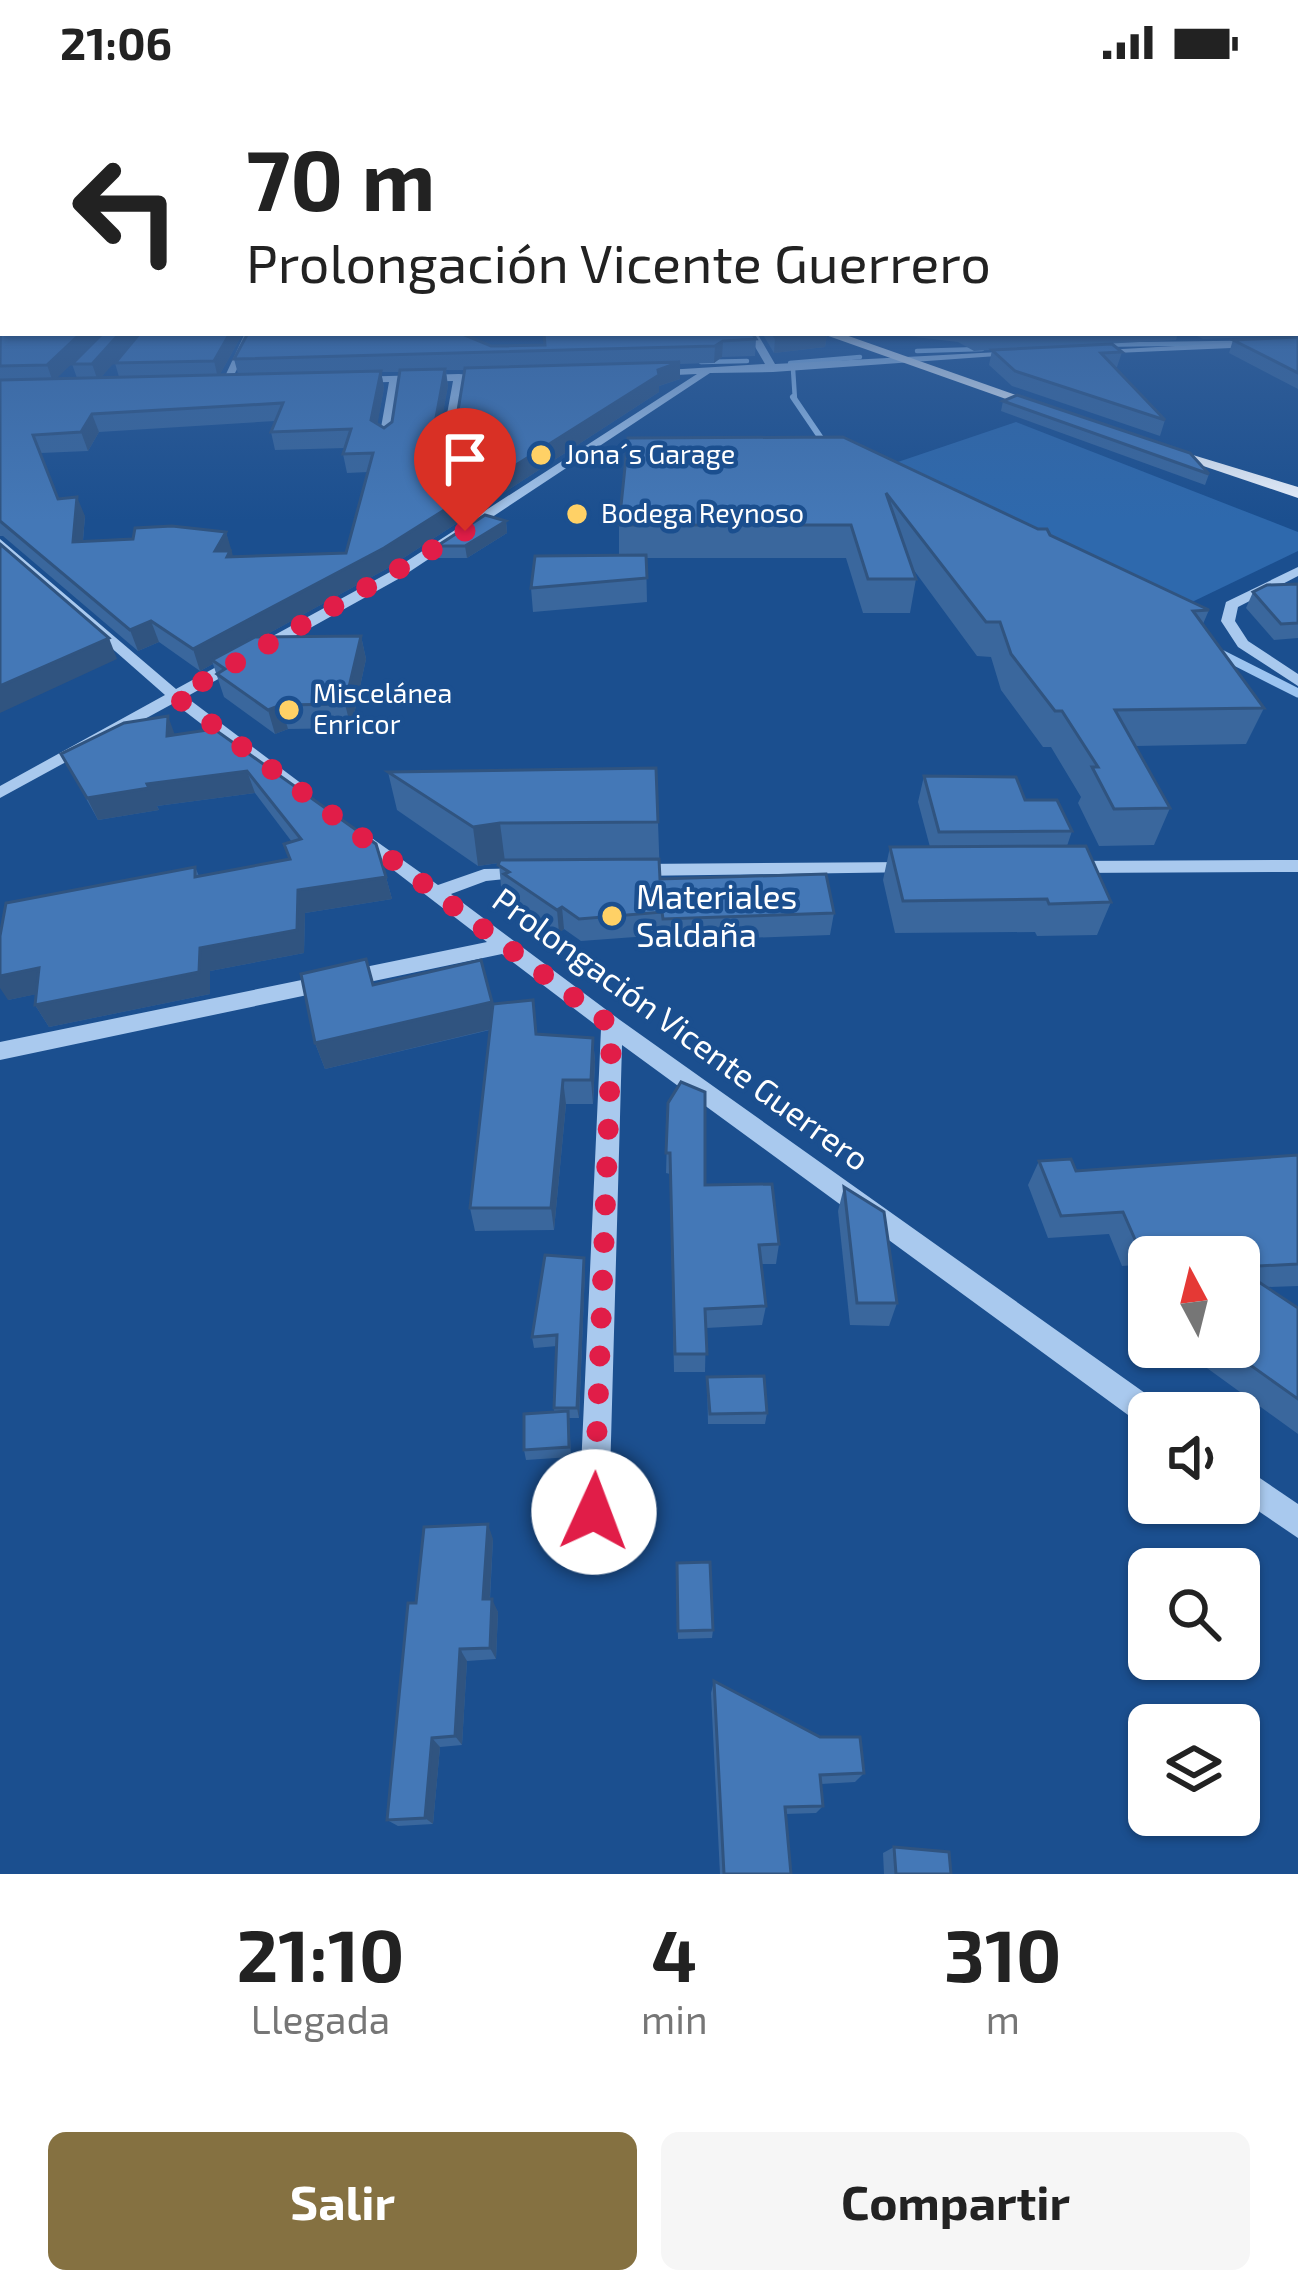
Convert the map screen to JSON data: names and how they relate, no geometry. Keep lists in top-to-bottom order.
{
  "streets": {
    "street": ["Prolongación Vicente Guerrero"]
  },
  "places": [
    "Jona´s Garage",
    "Bodega Reynoso",
    "Miscelánea Enricor",
    "Materiales Saldaña"
  ],
  "north": "top",
  "page": {
    "status": "21:06",
    "turn": ["70 m", "Prolongación Vicente Guerrero"],
    "eta": [
      "21:10",
      "Llegada",
      "4",
      "min",
      "310",
      "m"
    ],
    "buttons": ["Salir", "Compartir"]
  }
}
